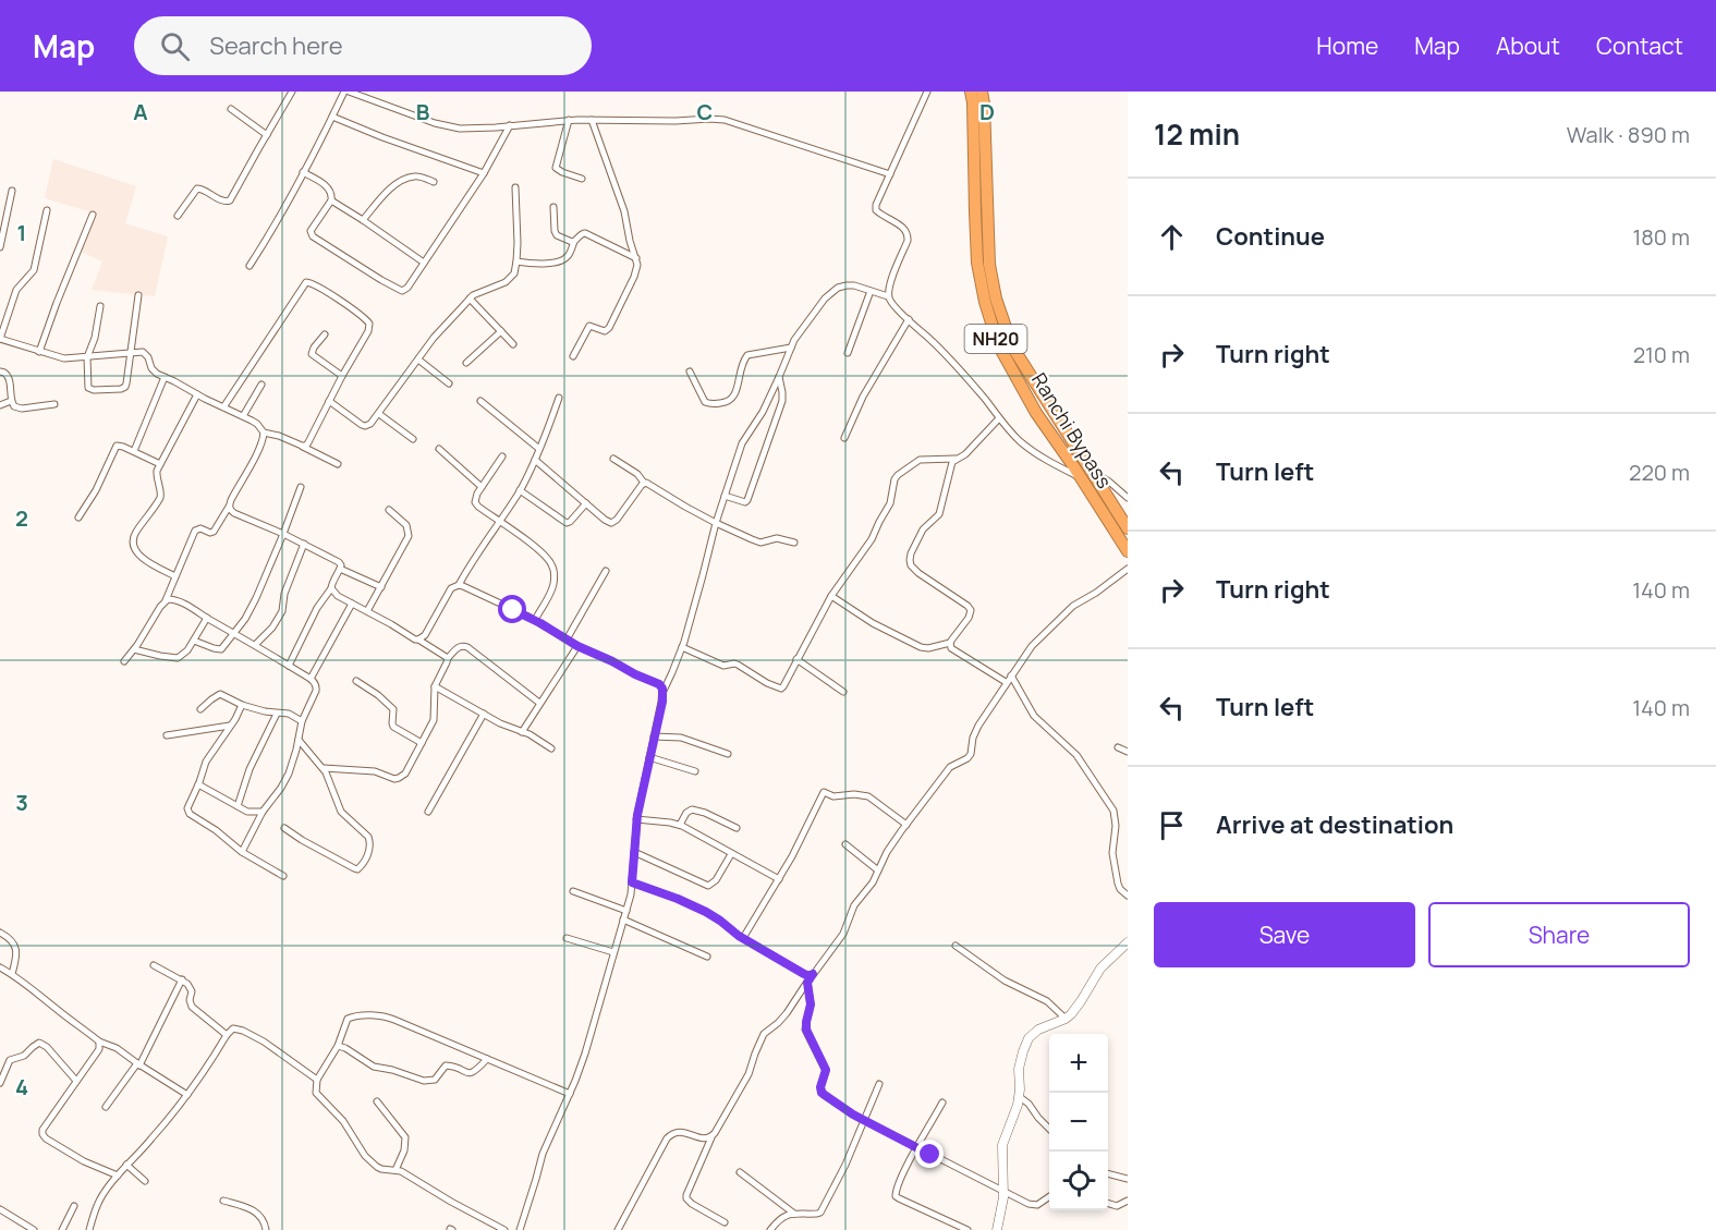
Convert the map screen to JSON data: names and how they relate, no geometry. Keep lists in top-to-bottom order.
{
  "streets": {
    "highway": ["NH20", "Ranchi Bypass"]
  },
  "page": {
    "header": "Map",
    "search": "Search here",
    "nav": [
      "Home",
      "Map",
      "About",
      "Contact"
    ],
    "heading": ["12 min", "Walk · 890 m"],
    "list": [
      ["Continue", "180 m"],
      ["Turn right", "210 m"],
      ["Turn left", "220 m"],
      ["Turn right", "140 m"],
      ["Turn left", "140 m"],
      "Arrive at destination"
    ],
    "buttons": ["Save", "Share"],
    "map_buttons": ["+", "−"]
  },
  "grid": {
    "columns": [
      "A",
      "B",
      "C",
      "D"
    ],
    "rows": [
      "1",
      "2",
      "3",
      "4"
    ]
  }
}
